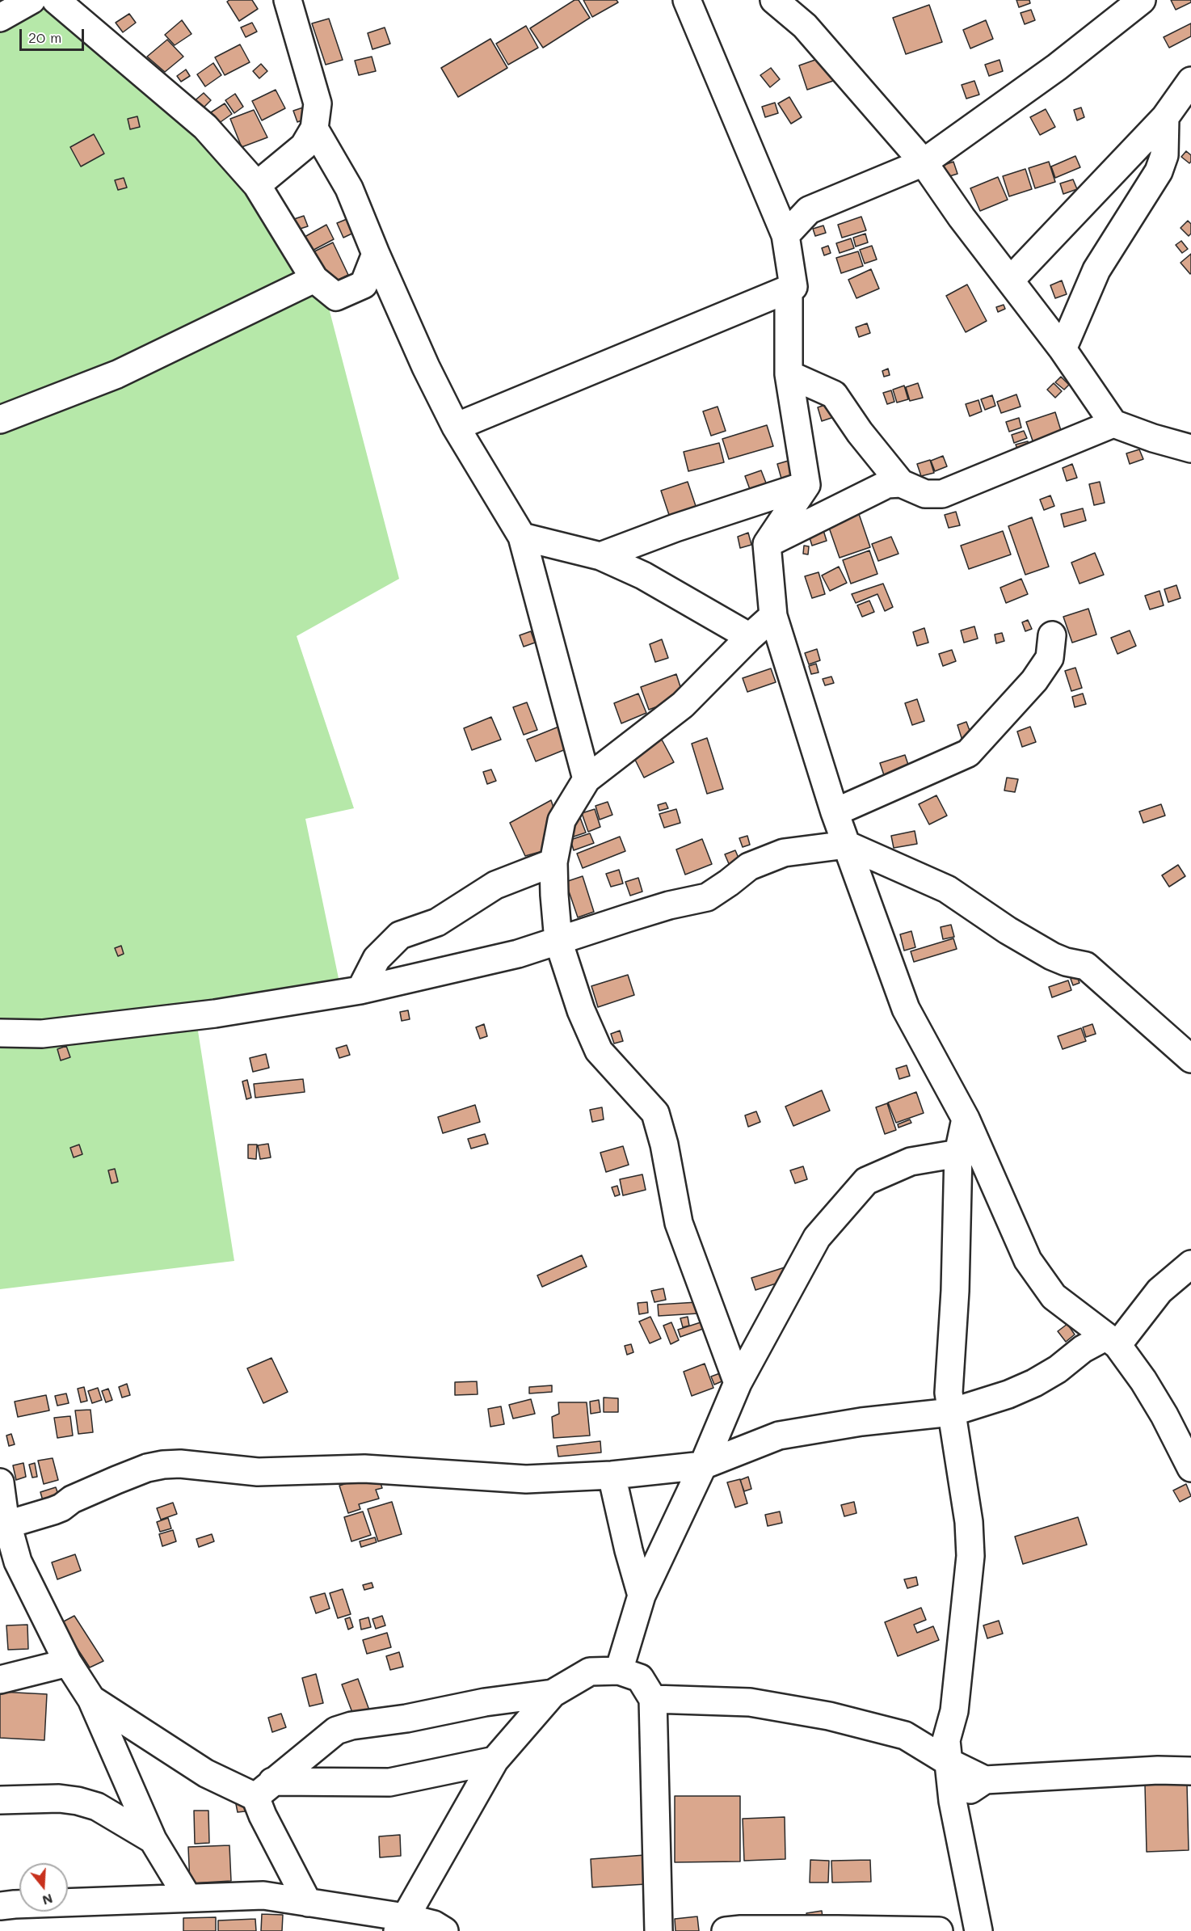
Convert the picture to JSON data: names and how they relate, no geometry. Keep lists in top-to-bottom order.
{
  "scale_bar": "20 m",
  "north": "bottom"
}
